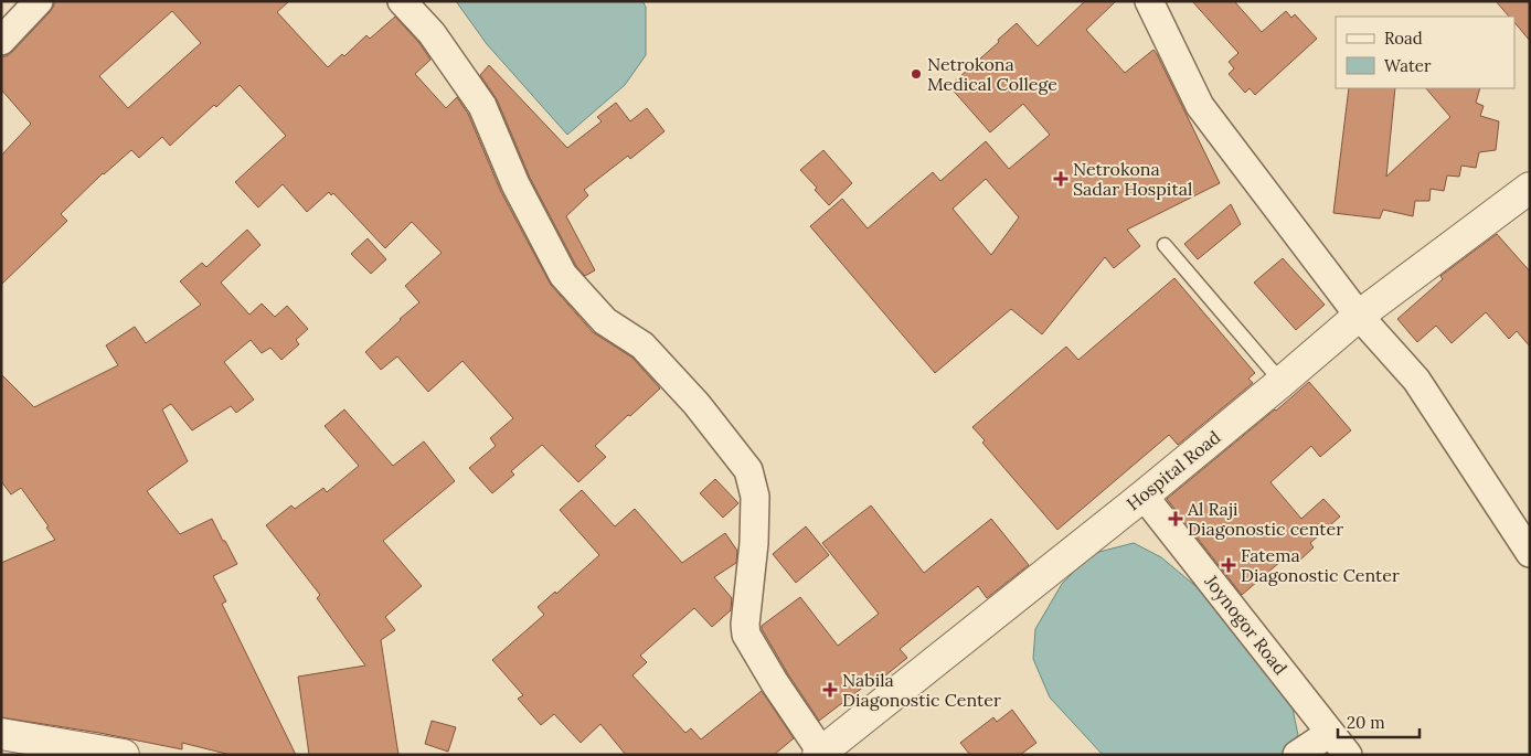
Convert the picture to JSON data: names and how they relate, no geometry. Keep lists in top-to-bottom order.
{
  "streets": {
    "street": ["Hospital Road", "Joynogor Road"]
  },
  "crossings": [
    ["Hospital Road", "Joynogor Road"]
  ],
  "places": {
    "other": ["Netrokona Medical College"],
    "health": [
      "Netrokona Sadar Hospital",
      "Al Raji Diagonostic center",
      "Fatema Diagonostic Center",
      "Nabila Diagonostic Center"
    ]
  },
  "legend": ["Road", "Water"],
  "scale_bar": "20 m"
}
